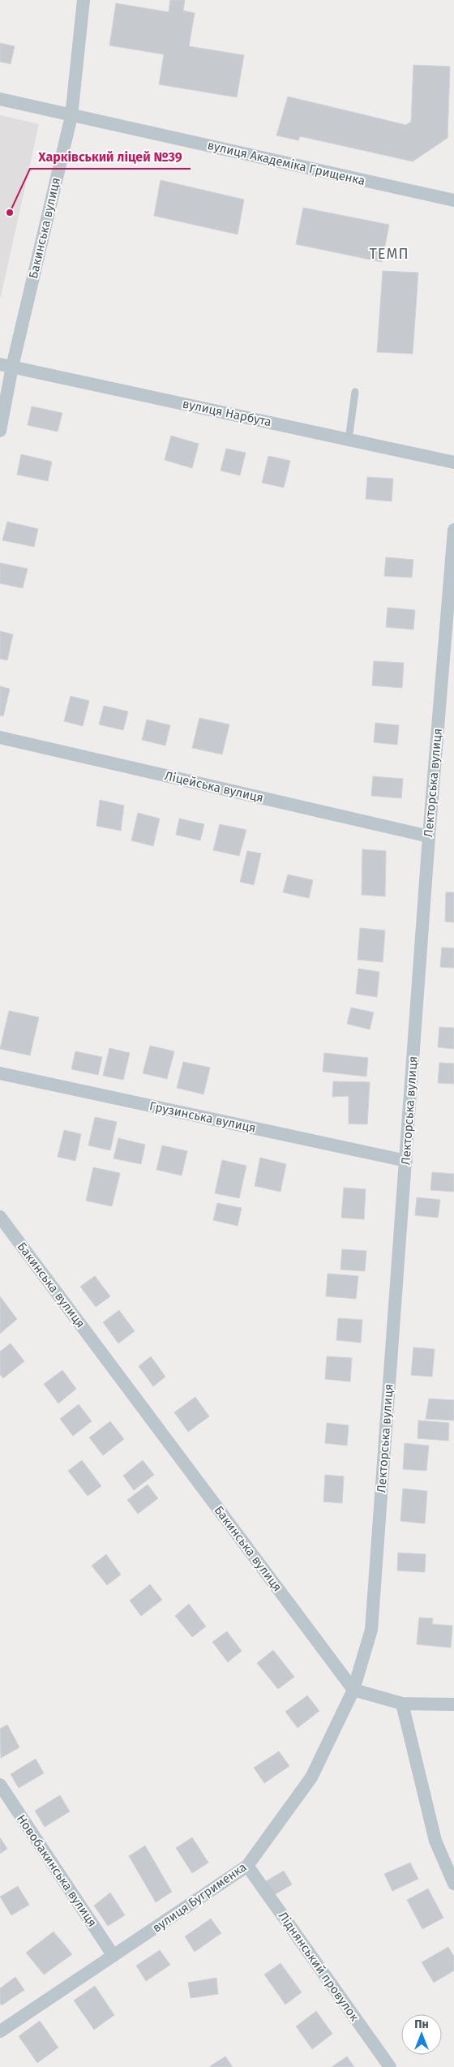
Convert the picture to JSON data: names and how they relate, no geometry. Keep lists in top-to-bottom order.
{
  "streets": {
    "street": [
      "вулиця Академіка Грищенка",
      "Бакинська вулиця",
      "вулиця Нарбута",
      "Лекторська вулиця",
      "Ліцейська вулиця",
      "Грузинська вулиця",
      "Новобакинська вулиця",
      "вулиця Бугрименка",
      "Ліднянський провулок"
    ]
  },
  "crossings": [
    ["вулиця Академіка Грищенка", "Бакинська вулиця"],
    ["Бакинська вулиця", "вулиця Нарбута"],
    ["Бакинська вулиця", "Лекторська вулиця"],
    ["Бакинська вулиця", "вулиця Бугрименка"],
    ["Лекторська вулиця", "Ліцейська вулиця"],
    ["Лекторська вулиця", "Грузинська вулиця"],
    ["Лекторська вулиця", "вулиця Бугрименка"],
    ["Новобакинська вулиця", "вулиця Бугрименка"],
    ["вулиця Бугрименка", "Ліднянський провулок"]
  ],
  "districts": ["ТЕМП"],
  "places": ["Харківський ліцей №39"],
  "north": "top"
}
